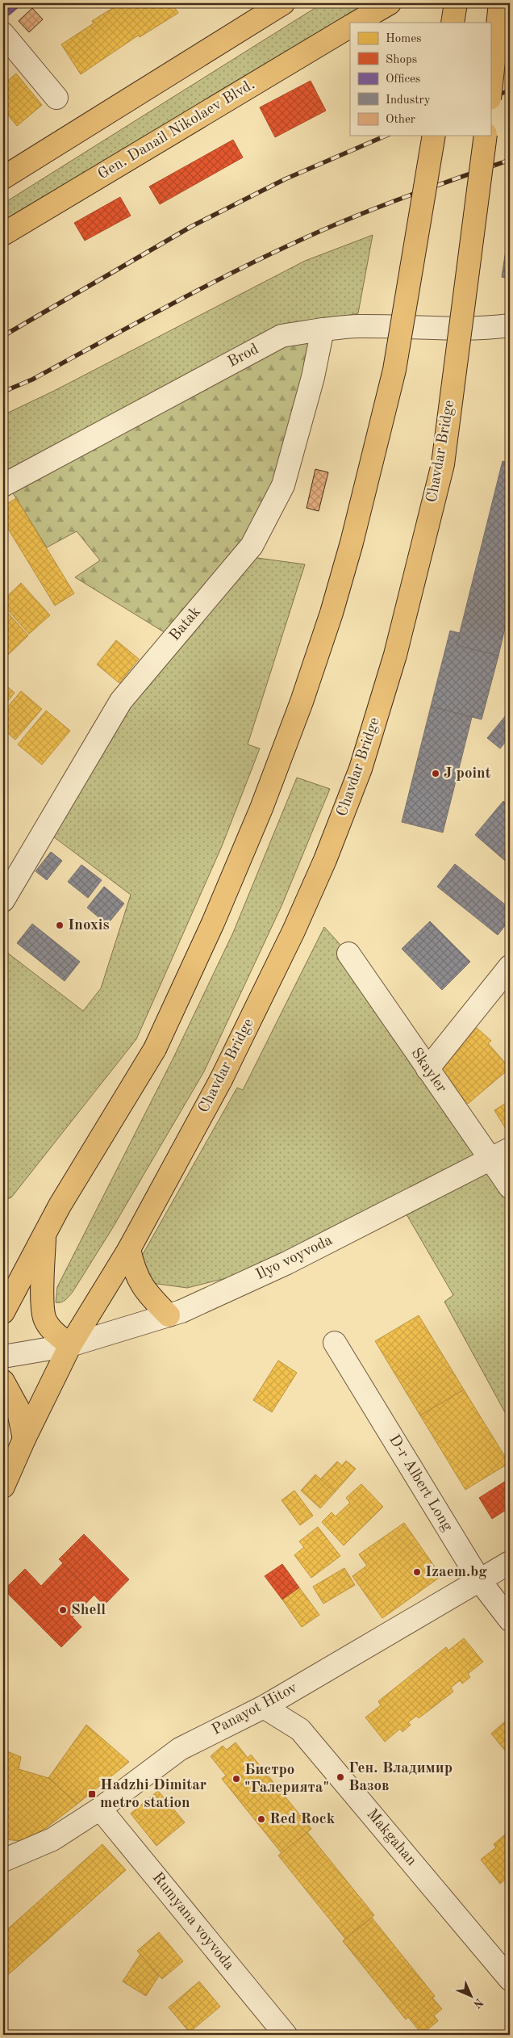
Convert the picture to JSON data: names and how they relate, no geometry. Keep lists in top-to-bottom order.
{
  "streets": {
    "main road": ["Gen. Danail Nikolaev Blvd.", "Chavdar Bridge"],
    "street": [
      "Brod",
      "Batak",
      "Skayler",
      "Ilyo voyvoda",
      "D-r Albert Long",
      "Panayot Hitov",
      "Makgahan",
      "Rumyana voyvoda"
    ]
  },
  "crossings": [
    ["Brod", "Batak"],
    ["Chavdar Bridge", "Ilyo voyvoda"],
    ["Skayler", "Ilyo voyvoda"],
    ["D-r Albert Long", "Panayot Hitov"],
    ["Panayot Hitov", "Makgahan"],
    ["Panayot Hitov", "Rumyana voyvoda"]
  ],
  "places": {
    "other": [
      "J point",
      "Inoxis",
      "Izaem.bg",
      "Shell",
      "Ген. Владимир Вазов",
      "Бистро \"Галерията\"",
      "Red Rock"
    ],
    "transit": ["Hadzhi Dimitar metro station"]
  },
  "legend": [
    "Homes",
    "Shops",
    "Offices",
    "Industry",
    "Other"
  ],
  "north": "bottom right"
}
